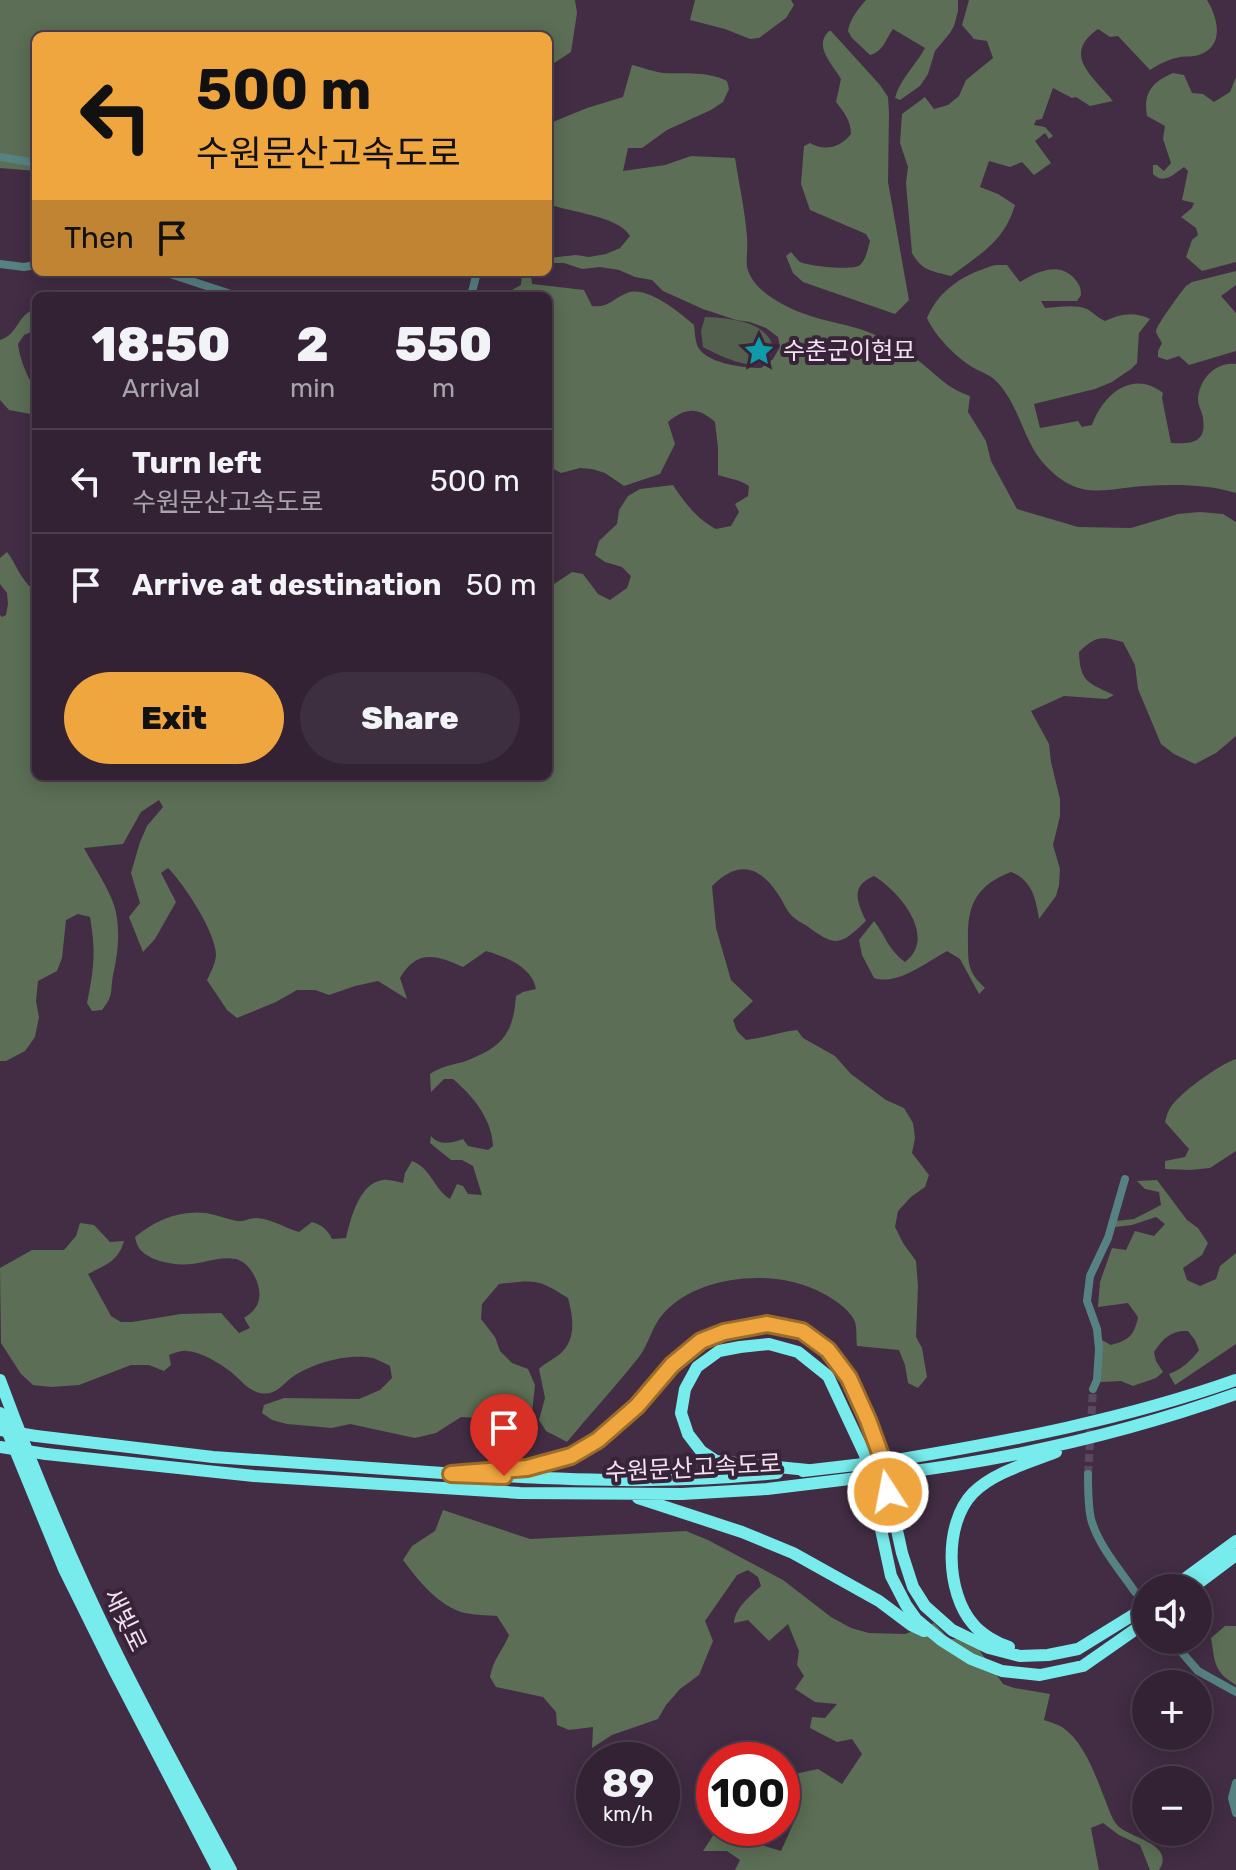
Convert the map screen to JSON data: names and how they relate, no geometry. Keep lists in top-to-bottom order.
{
  "streets": {
    "highway": ["수원문산고속도로", "새빛로"]
  },
  "places": {
    "place": ["수춘군이현묘"]
  },
  "page": {
    "turn": ["500 m", "수원문산고속도로"],
    "then": "Then",
    "eta": [
      "18:50",
      "Arrival",
      "2",
      "min",
      "550",
      "m"
    ],
    "list": [
      {
        "name": "Turn left",
        "note": "수원문산고속도로",
        "value": "500 m"
      },
      {
        "name": "Arrive at destination",
        "value": "50 m"
      }
    ],
    "buttons": ["Exit", "Share"],
    "map_buttons": ["+", "−"],
    "speed": "89 km/h",
    "limit": "100"
  }
}
